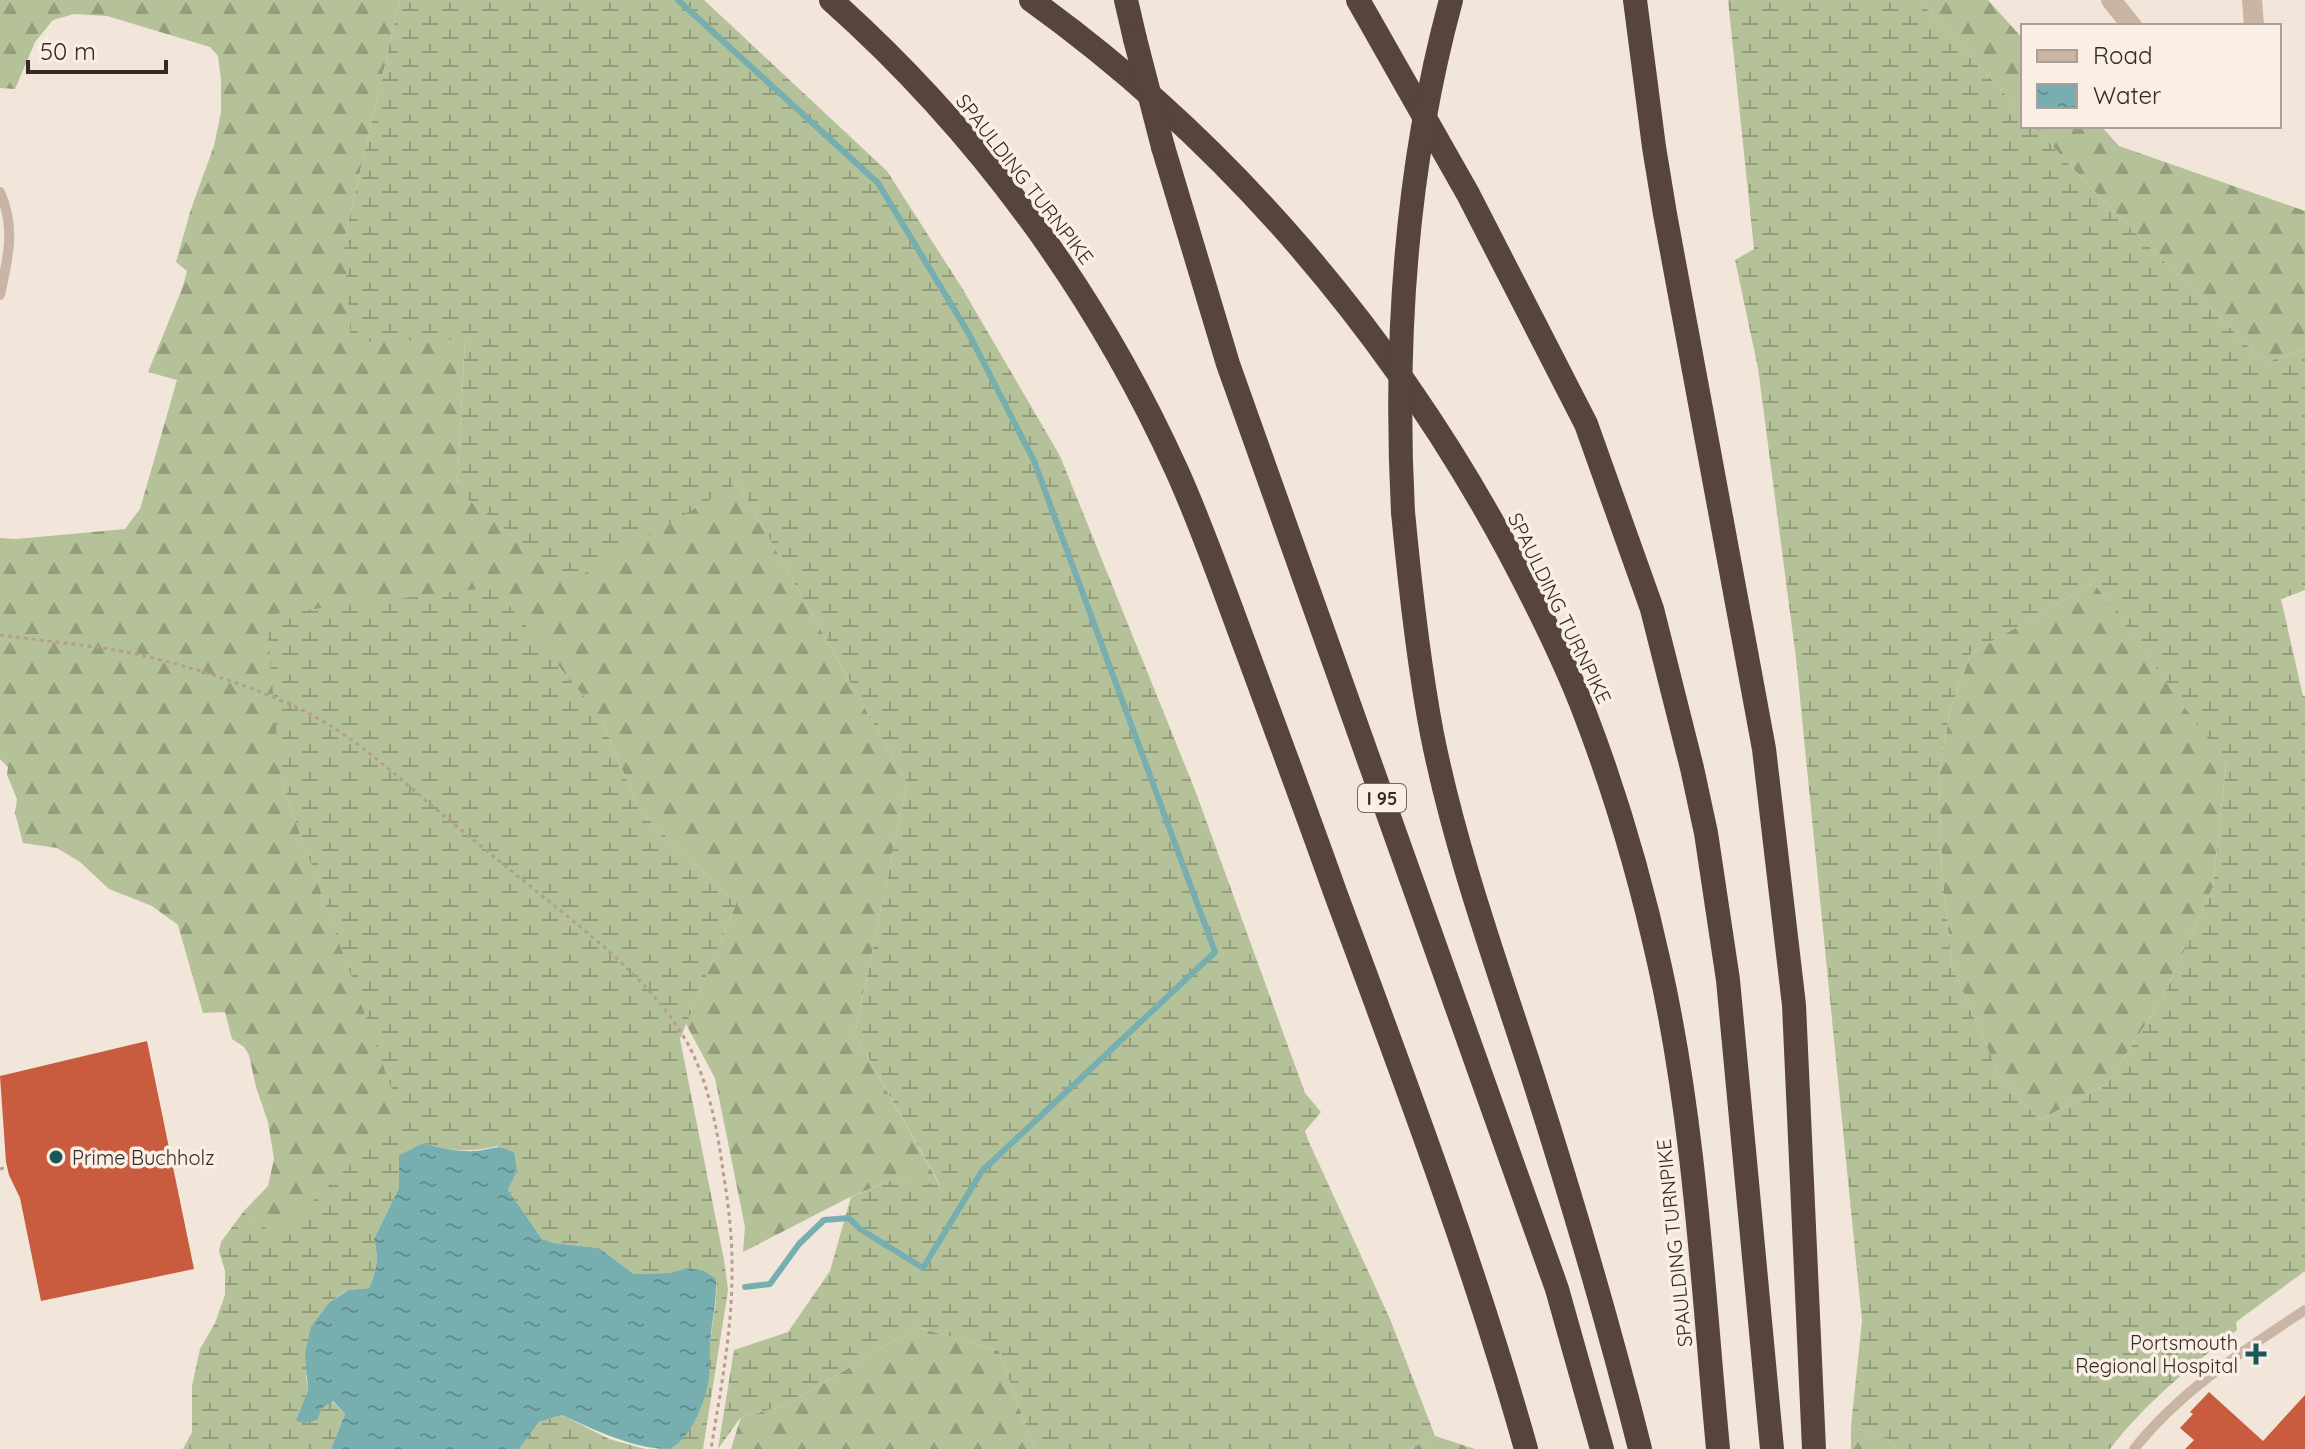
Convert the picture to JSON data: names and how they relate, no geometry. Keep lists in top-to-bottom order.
{
  "streets": {
    "highway": ["SPAULDING TURNPIKE", "I 95"]
  },
  "places": {
    "other": ["Prime Buchholz"],
    "health": ["Portsmouth Regional Hospital"]
  },
  "legend": ["Road", "Water"],
  "scale_bar": "50 m"
}
